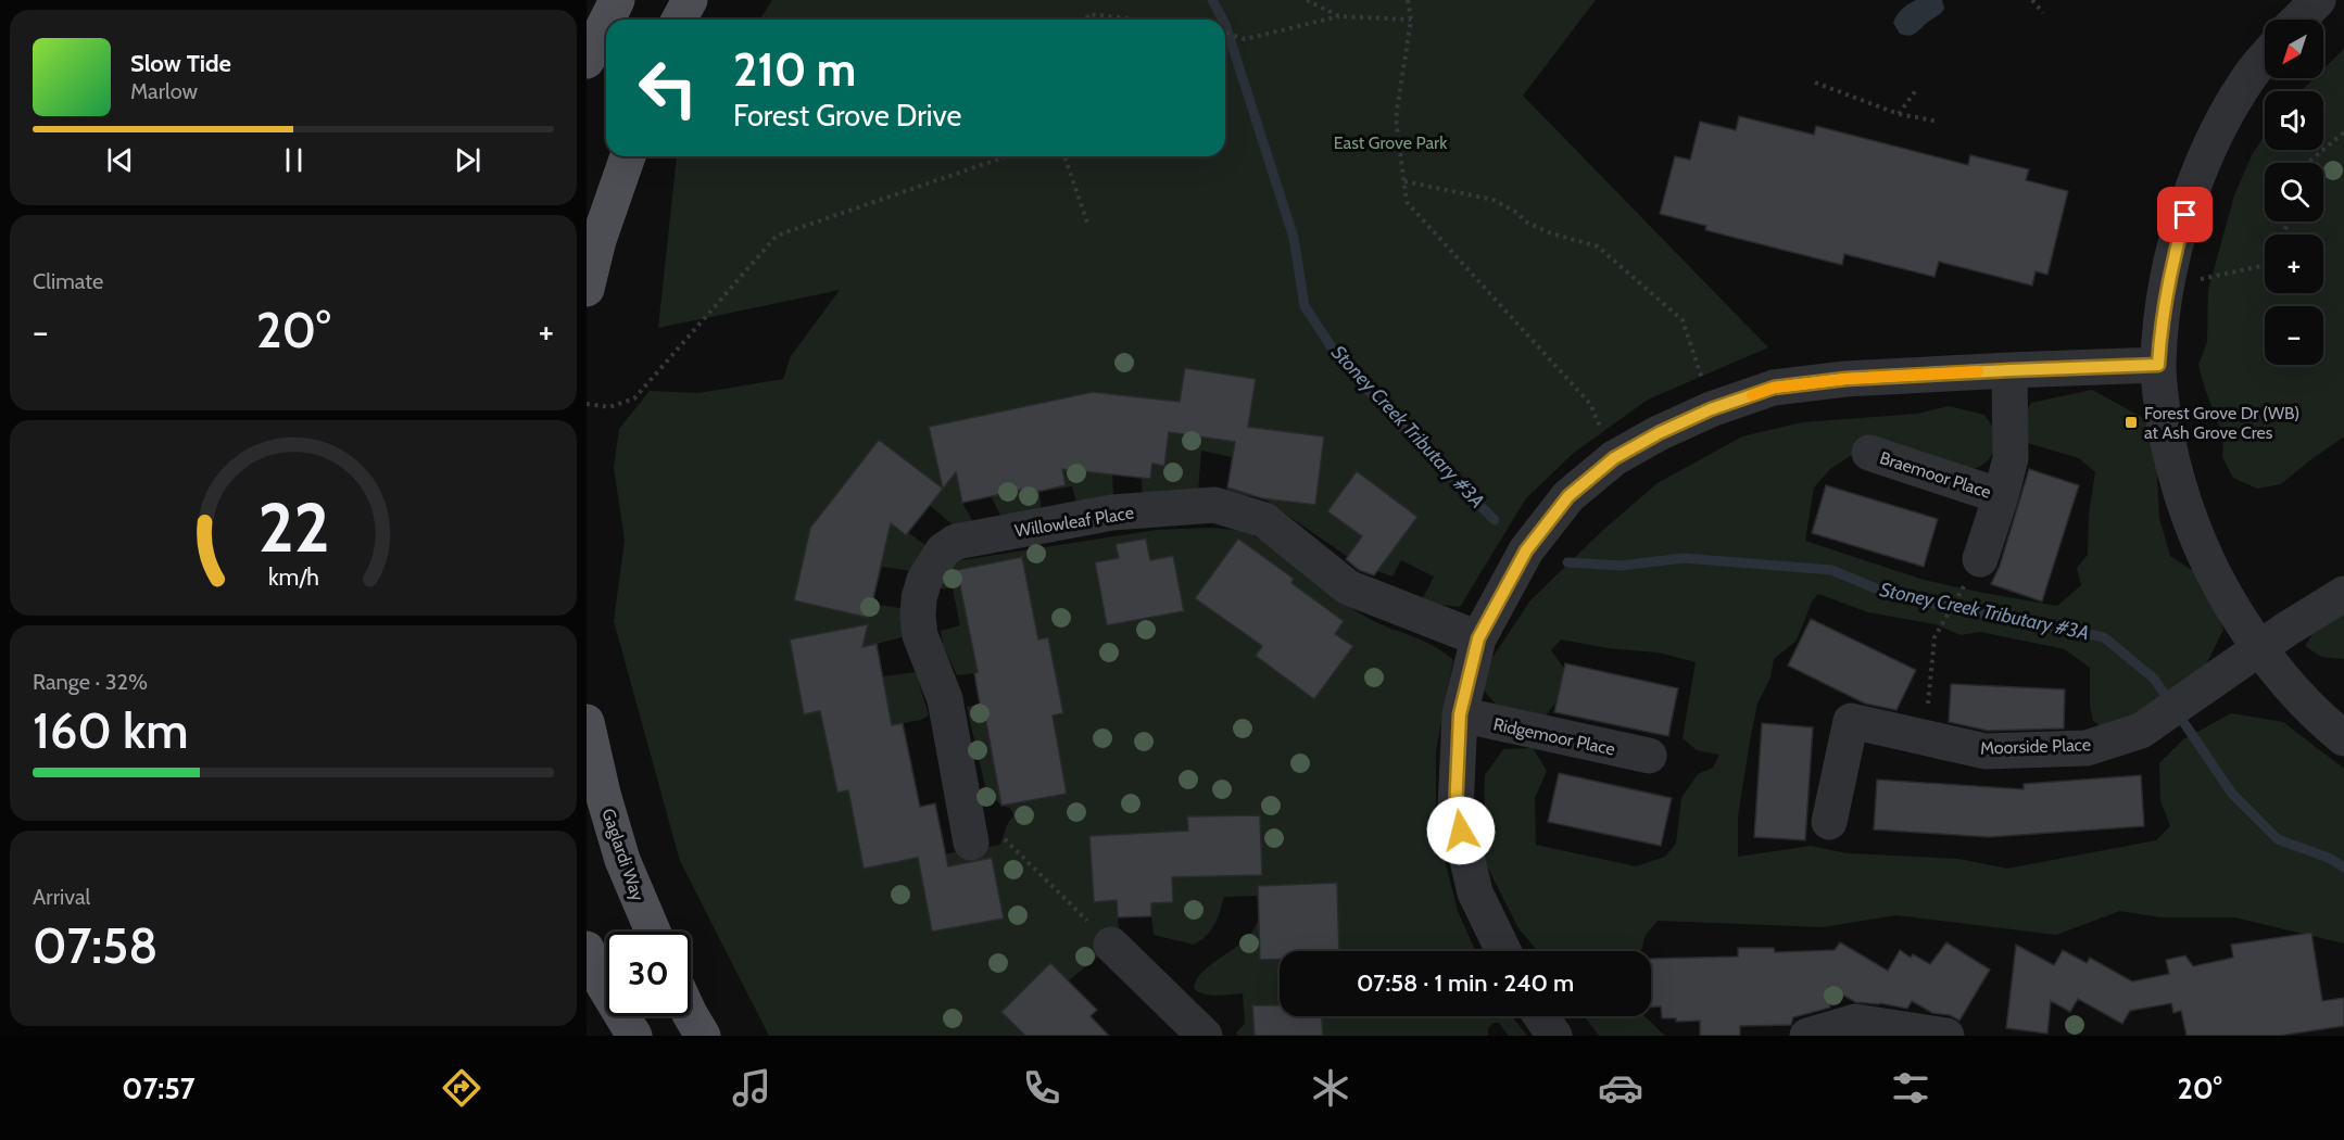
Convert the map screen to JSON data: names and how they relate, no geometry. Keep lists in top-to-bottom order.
{
  "streets": {
    "main road": ["Gaglardi Way"],
    "street": [
      "Braemoor Place",
      "Willowleaf Place",
      "Ridgemoor Place",
      "Moorside Place"
    ]
  },
  "water": ["Stoney Creek Tributary #3A"],
  "parks": ["East Grove Park"],
  "places": {
    "transit": ["Forest Grove Dr (WB) at Ash Grove Cres"]
  },
  "north": "bottom left",
  "page": {
    "map_buttons": ["+", "−"],
    "turn": ["210 m", "Forest Grove Drive"],
    "song": ["Slow Tide", "Marlow"],
    "tile": [
      "Climate",
      ["Range · 32%", "160 km"],
      ["Arrival", "07:58"]
    ],
    "heat": ["−", "20°", "+"],
    "limit": "30",
    "trip": "07:58 · 1 min · 240 m",
    "tabs": ["07:57", "20°"],
    "gauge": ["22", "km/h"]
  }
}
